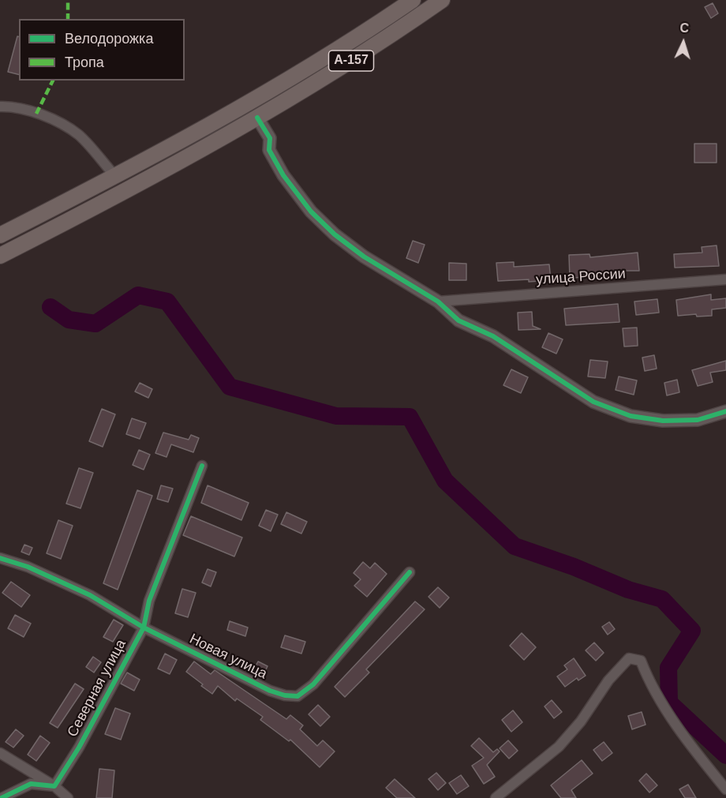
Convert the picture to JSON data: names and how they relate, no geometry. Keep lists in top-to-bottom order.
{
  "streets": {
    "main road": ["А-157"],
    "street": ["улица России", "Новая улица", "Северная улица"]
  },
  "crossings": [
    ["Новая улица", "Северная улица"]
  ],
  "legend": ["Велодорожка", "Тропа"],
  "north": "top"
}
